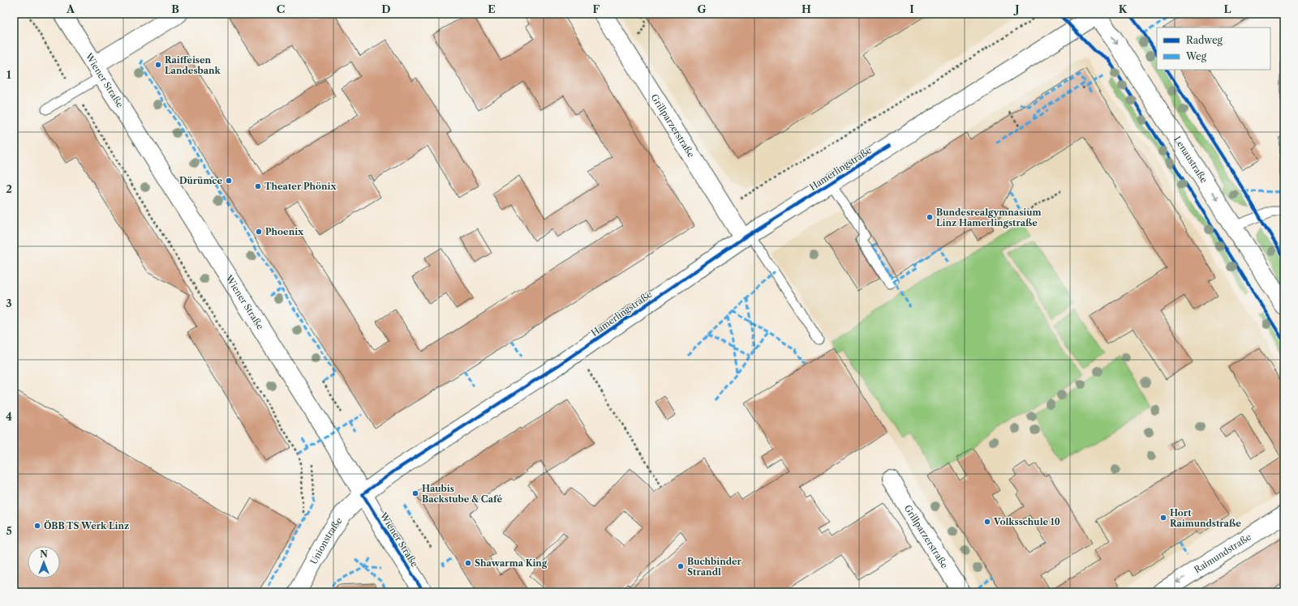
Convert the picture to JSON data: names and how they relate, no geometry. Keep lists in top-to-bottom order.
{
  "streets": {
    "main road": [
      "Wiener Straße",
      "Grillparzerstraße",
      "Lenaustraße",
      "Hamerlingstraße",
      "Unionstraße",
      "Raimundstraße"
    ]
  },
  "crossings": [
    ["Wiener Straße", "Hamerlingstraße"],
    ["Wiener Straße", "Unionstraße"],
    ["Grillparzerstraße", "Hamerlingstraße"],
    ["Lenaustraße", "Hamerlingstraße"],
    ["Hamerlingstraße", "Unionstraße"]
  ],
  "one_way": ["Lenaustraße", "Raimundstraße"],
  "places": [
    "Raiffeisen Landesbank",
    "Dürümce",
    "Theater Phönix",
    "Bundesrealgymnasium Linz Hamerlingstraße",
    "Phoenix",
    "Haubis Backstube & Café",
    "Hort Raimundstraße",
    "Volksschule 10",
    "ÖBB TS Werk Linz",
    "Shawarma King",
    "Buchbinder Strandl"
  ],
  "legend": ["Radweg", "Weg"],
  "north": "top",
  "grid": {
    "columns": [
      "A",
      "B",
      "C",
      "D",
      "E",
      "F",
      "G",
      "H",
      "I",
      "J",
      "K",
      "L"
    ],
    "rows": [
      "1",
      "2",
      "3",
      "4",
      "5"
    ]
  }
}
